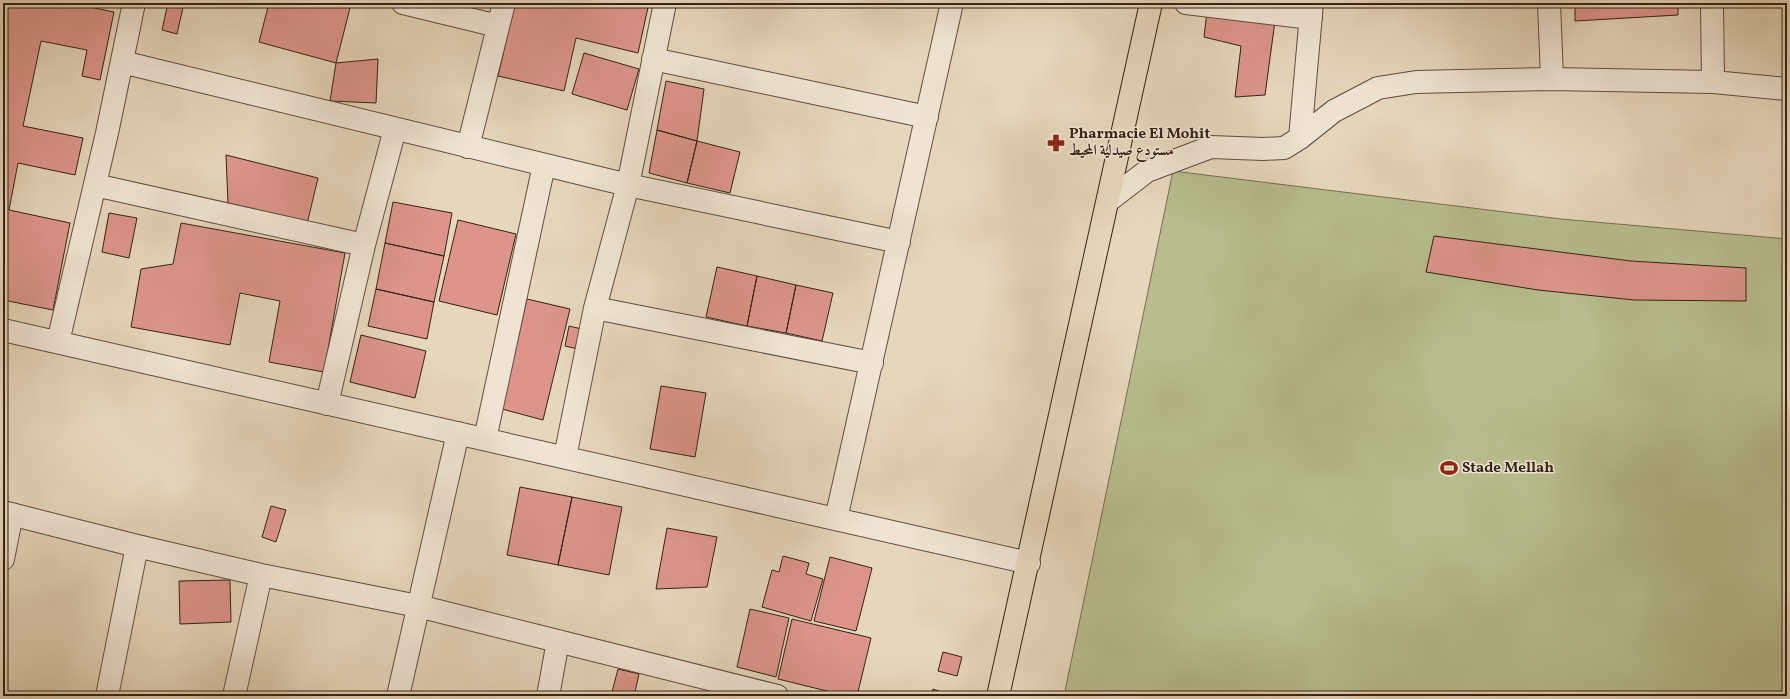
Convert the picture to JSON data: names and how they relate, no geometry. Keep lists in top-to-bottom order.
{
  "places": {
    "pharmacy": ["Pharmacie El Mohit مستودع صيدلية المحيط"],
    "sports": ["Stade Mellah"]
  }
}
